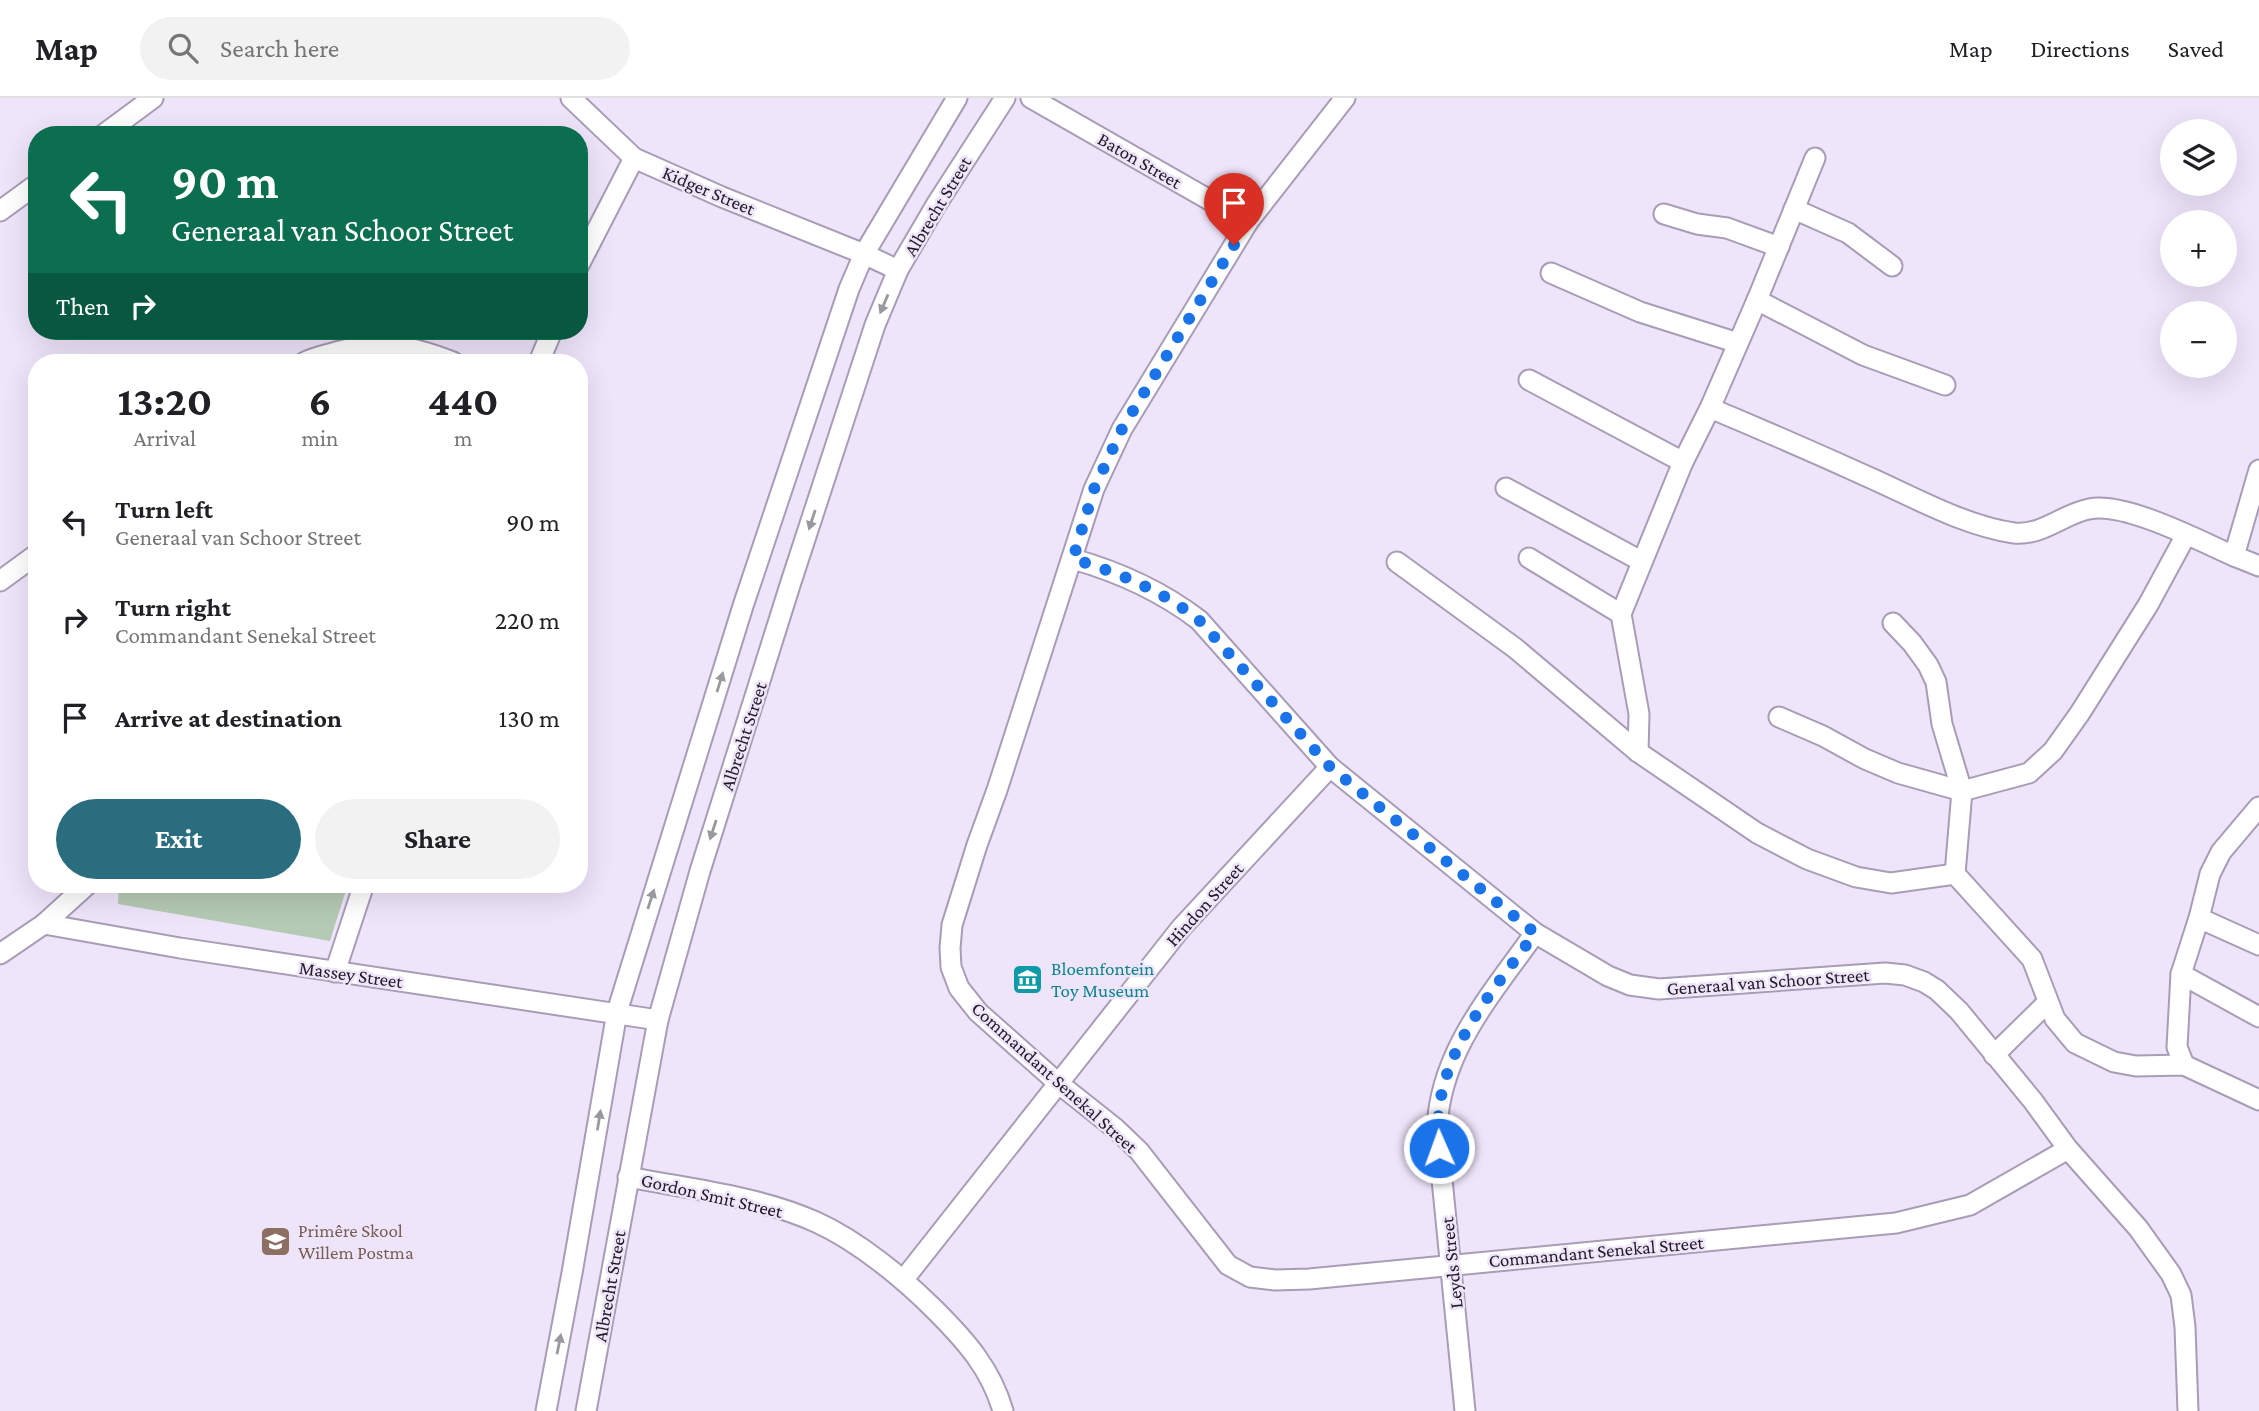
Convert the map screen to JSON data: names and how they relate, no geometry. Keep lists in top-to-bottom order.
{
  "streets": {
    "street": [
      "Baton Street",
      "Kidger Street",
      "Albrecht Street",
      "Hindon Street",
      "Massey Street",
      "Generaal van Schoor Street",
      "Commandant Senekal Street",
      "Gordon Smit Street",
      "Leyds Street"
    ]
  },
  "crossings": [
    ["Baton Street", "Commandant Senekal Street"],
    ["Kidger Street", "Albrecht Street"],
    ["Albrecht Street", "Massey Street"],
    ["Albrecht Street", "Gordon Smit Street"],
    ["Hindon Street", "Generaal van Schoor Street"],
    ["Hindon Street", "Commandant Senekal Street"],
    ["Hindon Street", "Gordon Smit Street"],
    ["Generaal van Schoor Street", "Commandant Senekal Street"],
    ["Generaal van Schoor Street", "Leyds Street"],
    ["Commandant Senekal Street", "Leyds Street"]
  ],
  "places": {
    "museum": ["Bloemfontein Toy Museum"],
    "school or university": ["Primêre Skool Willem Postma"]
  },
  "page": {
    "header": "Map",
    "search": "Search here",
    "nav": ["Map", "Directions", "Saved"],
    "map_buttons": ["+", "−"],
    "turn": ["90 m", "Generaal van Schoor Street"],
    "then": "Then",
    "eta": [
      "13:20",
      "Arrival",
      "6",
      "min",
      "440",
      "m"
    ],
    "list": [
      {
        "name": "Turn left",
        "note": "Generaal van Schoor Street",
        "value": "90 m"
      },
      {
        "name": "Turn right",
        "note": "Commandant Senekal Street",
        "value": "220 m"
      },
      {
        "name": "Arrive at destination",
        "value": "130 m"
      }
    ],
    "buttons": ["Exit", "Share"]
  }
}
